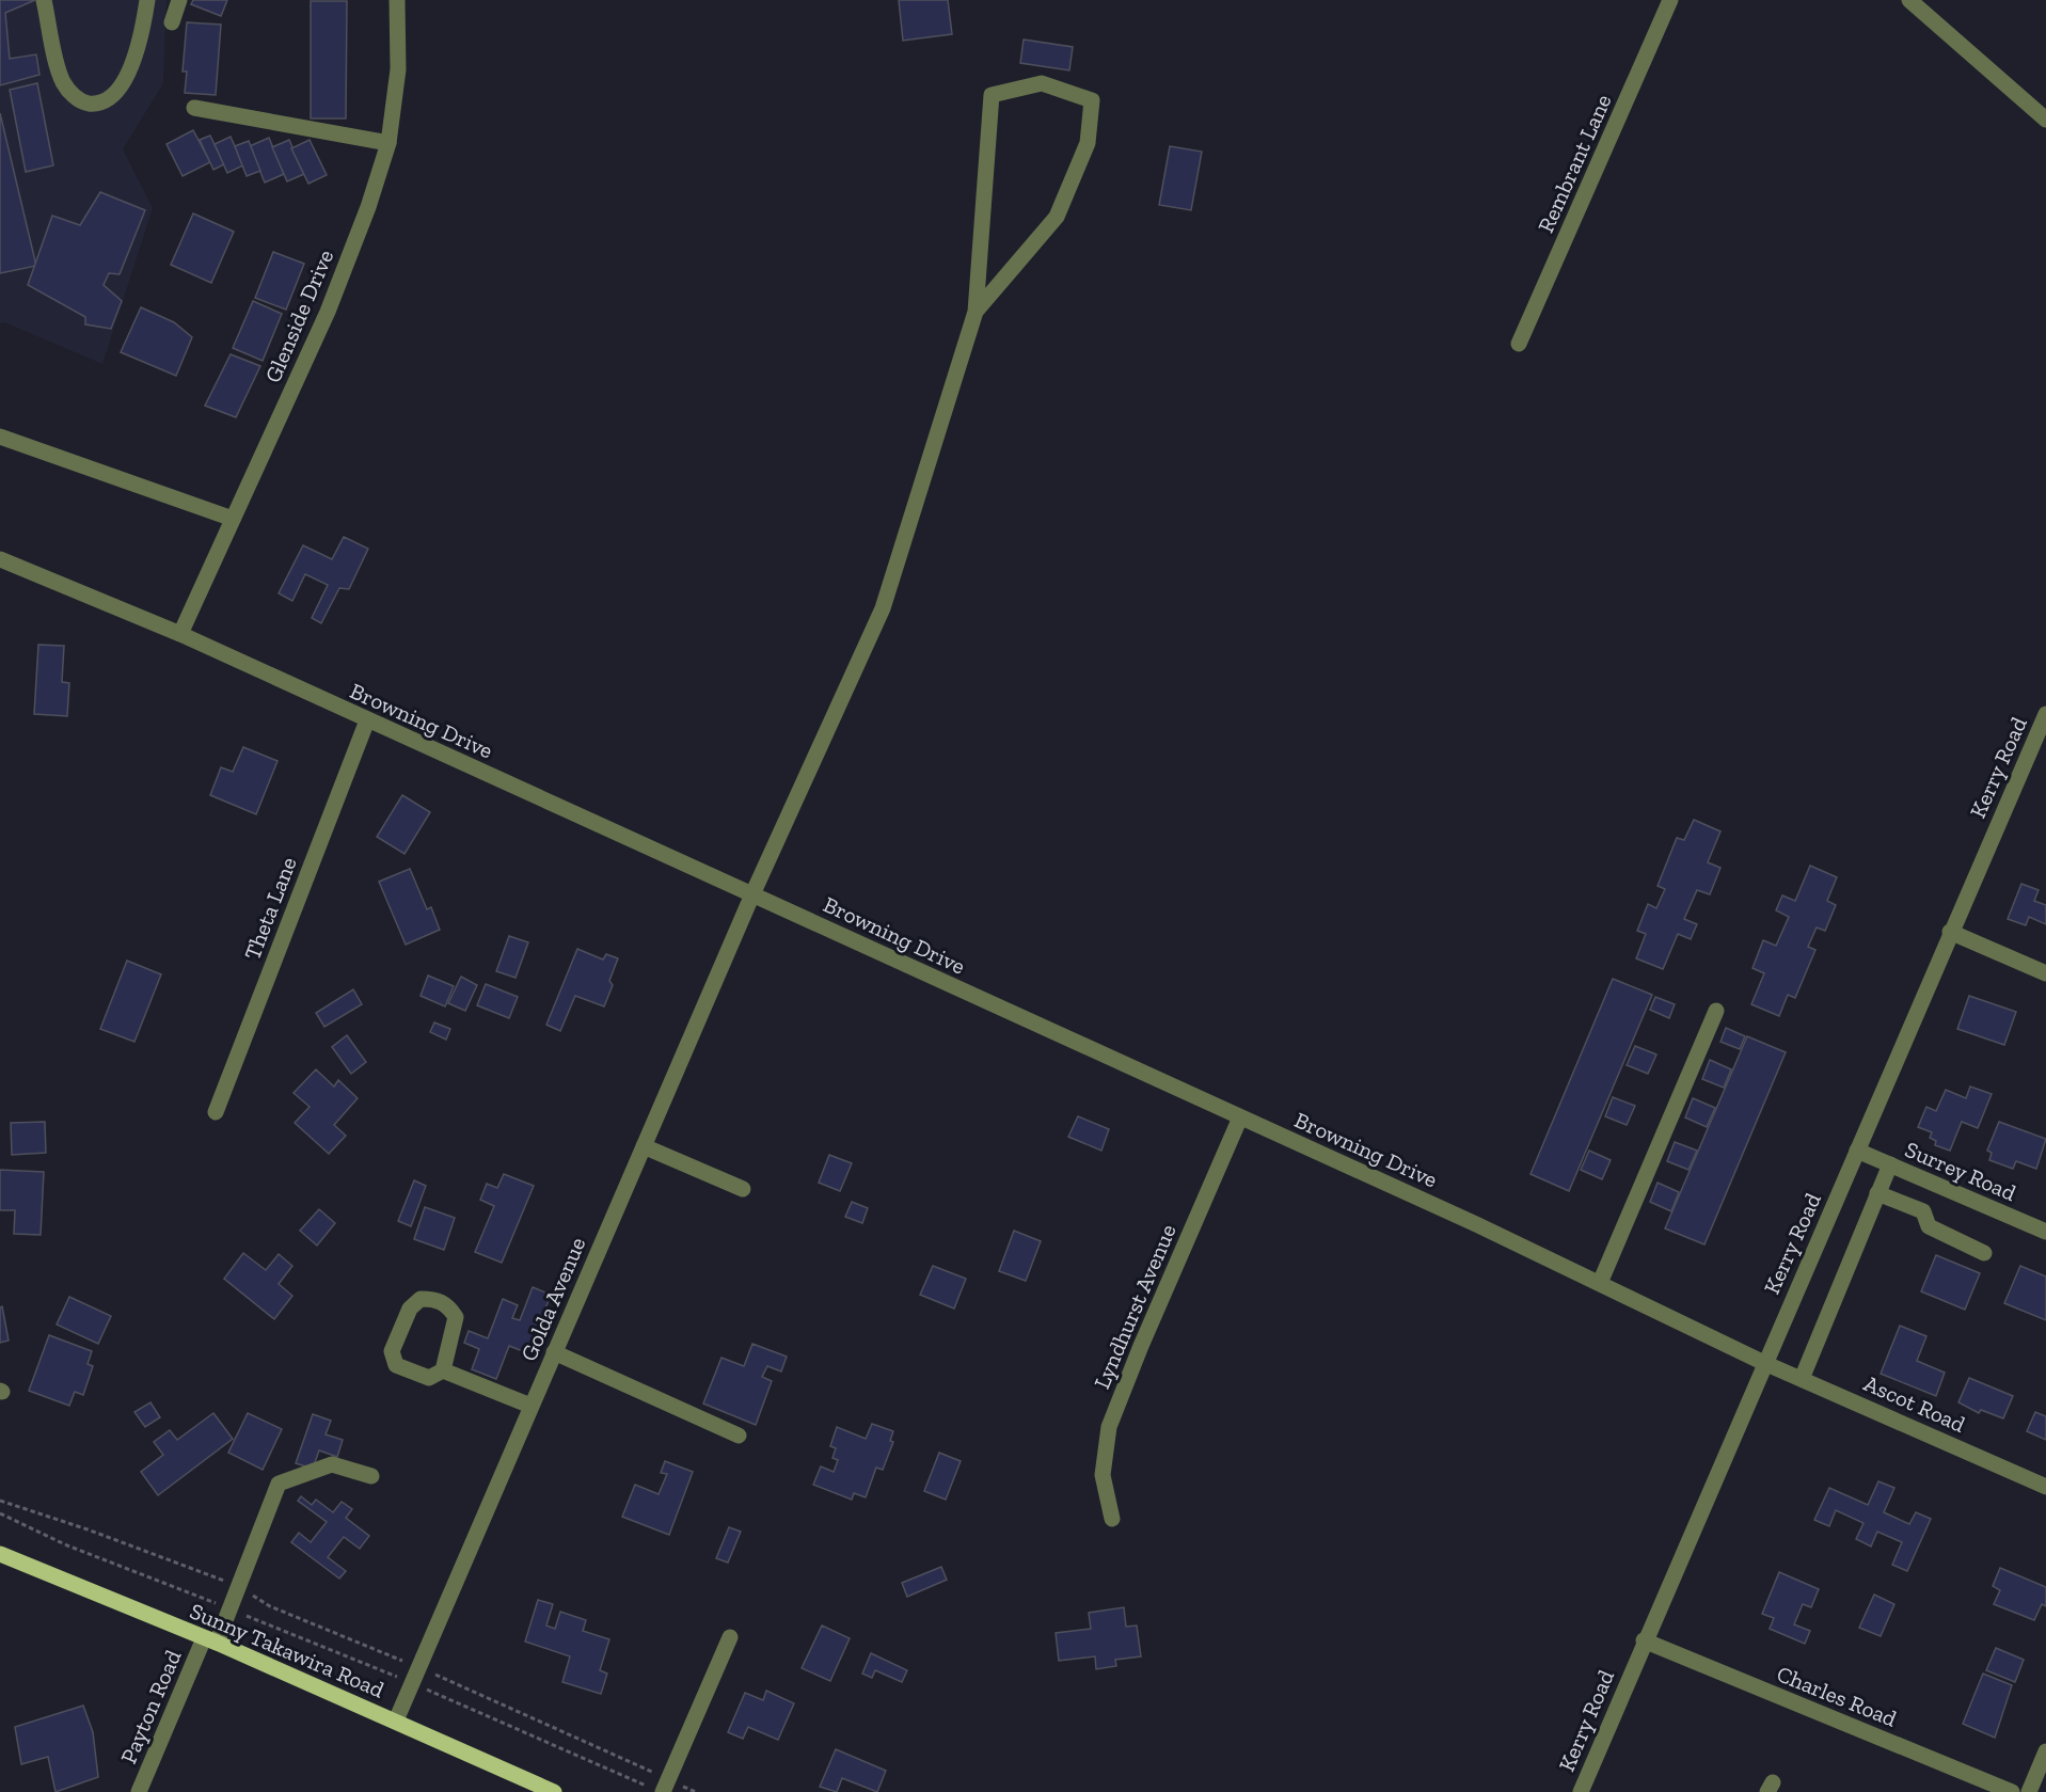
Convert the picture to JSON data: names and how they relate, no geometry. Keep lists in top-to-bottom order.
{
  "streets": {
    "main road": ["Sunny Takawira Road"],
    "street": [
      "Rembrant Lane",
      "Glenside Drive",
      "Browning Drive",
      "Kerry Road",
      "Theta Lane",
      "Surrey Road",
      "Golda Avenue",
      "Lyndhurst Avenue",
      "Ascot Road",
      "Charles Road",
      "Payton Road"
    ]
  },
  "crossings": [
    ["Glenside Drive", "Browning Drive"],
    ["Browning Drive", "Kerry Road"],
    ["Browning Drive", "Theta Lane"],
    ["Browning Drive", "Golda Avenue"],
    ["Browning Drive", "Lyndhurst Avenue"],
    ["Browning Drive", "Ascot Road"],
    ["Kerry Road", "Surrey Road"],
    ["Kerry Road", "Ascot Road"],
    ["Kerry Road", "Charles Road"],
    ["Golda Avenue", "Sunny Takawira Road"],
    ["Sunny Takawira Road", "Payton Road"]
  ]
}
